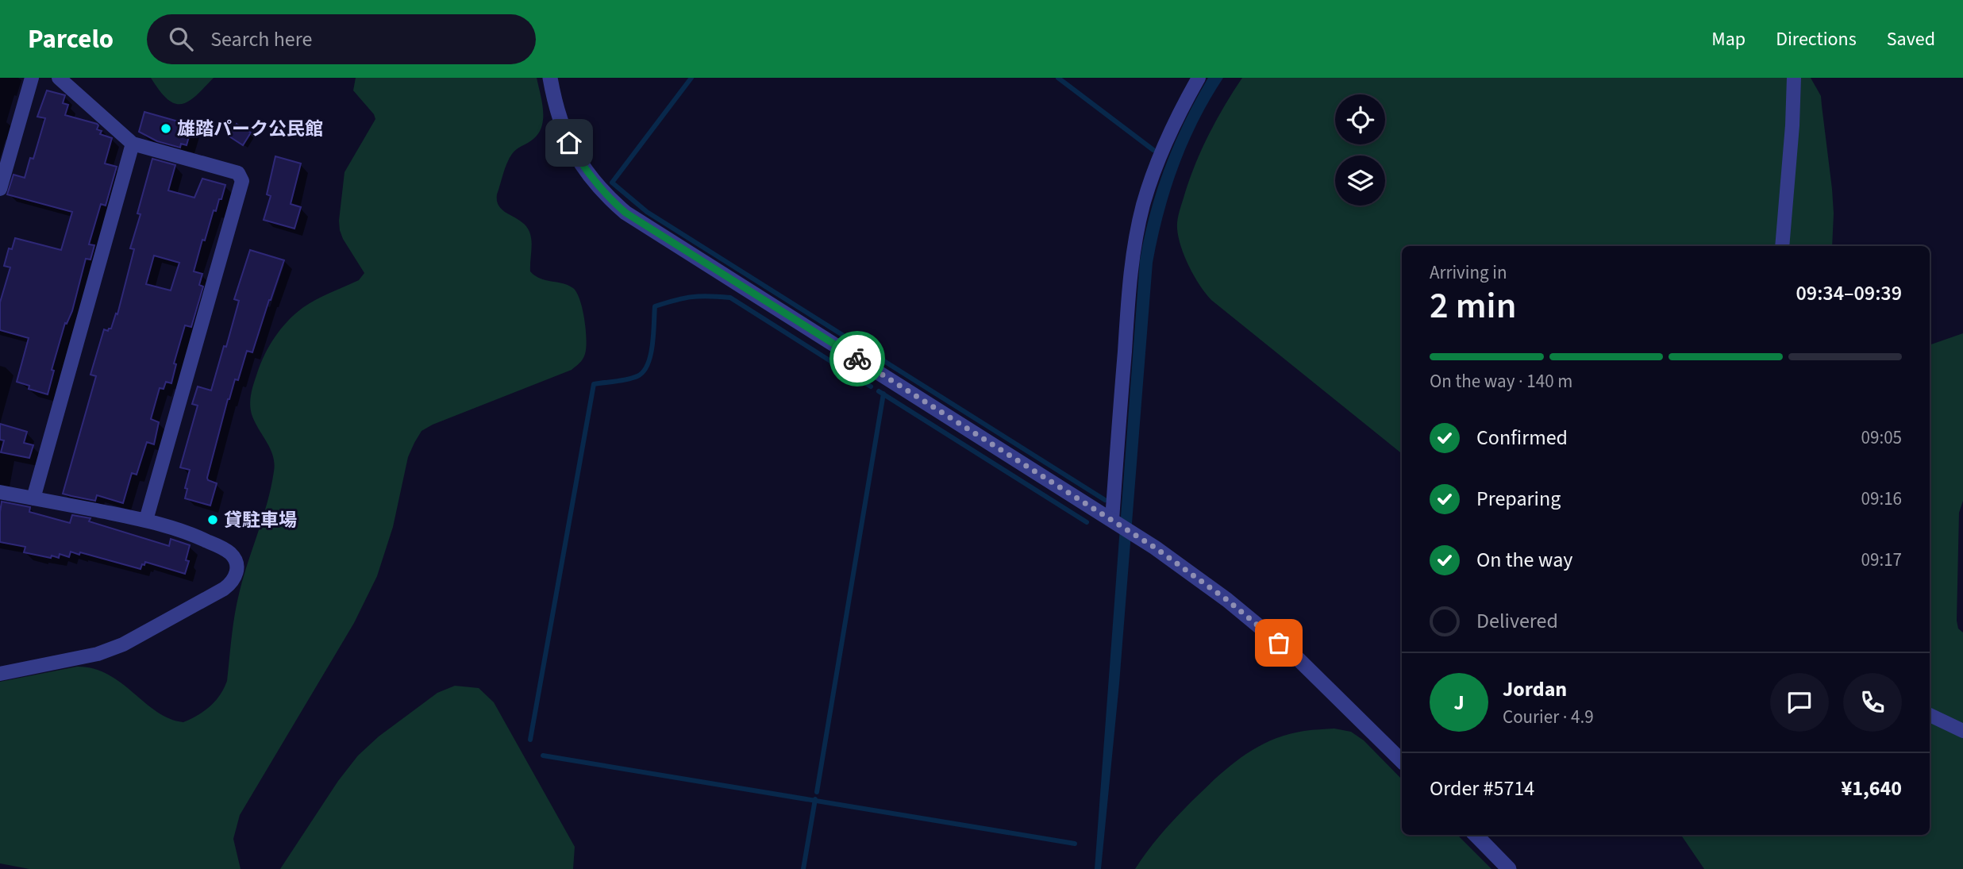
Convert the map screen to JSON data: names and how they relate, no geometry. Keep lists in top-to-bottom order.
{
  "places": ["雄踏パーク公民館", "貸駐車場"],
  "page": {
    "header": "Parcelo",
    "search": "Search here",
    "nav": ["Map", "Directions", "Saved"],
    "heading": ["2 min", "Arriving in", "09:34–09:39"],
    "panel": [
      "Jordan",
      "Courier · 4.9",
      "Order #5714",
      "¥1,640"
    ],
    "bar": "On the way · 140 m",
    "list": [
      ["Confirmed", "09:05"],
      ["Preparing", "09:16"],
      ["On the way", "09:17"],
      "Delivered"
    ],
    "round": "J"
  }
}
